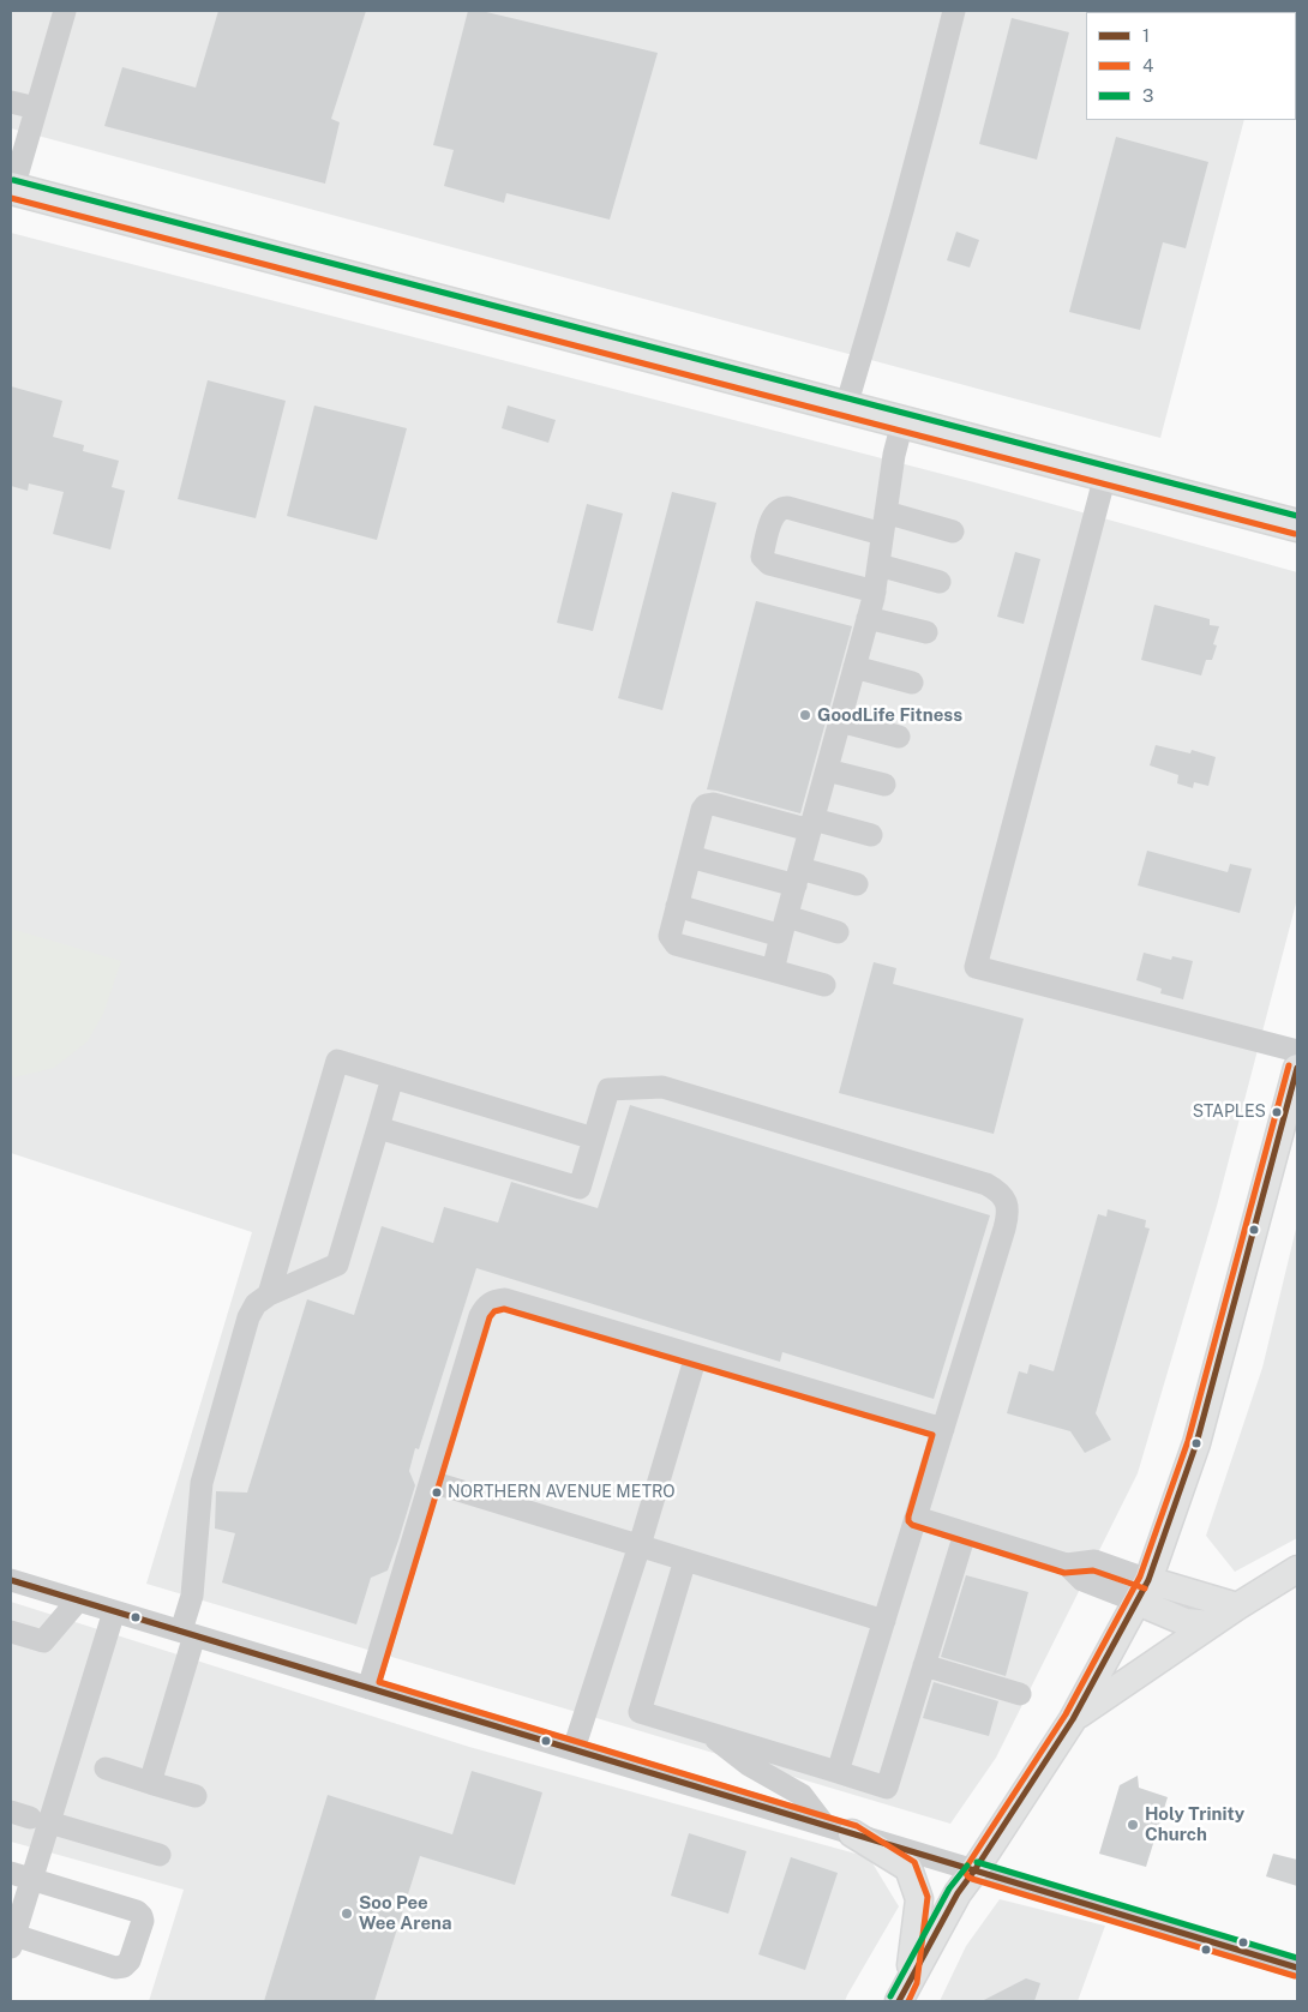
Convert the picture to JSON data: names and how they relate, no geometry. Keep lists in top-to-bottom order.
{
  "places": [
    "GoodLife Fitness",
    "STAPLES",
    "NORTHERN AVENUE METRO",
    "Holy Trinity Church",
    "Soo Pee Wee Arena"
  ],
  "lines": ["transit line 3", "transit line 4", "transit line 1"],
  "legend": ["1", "4", "3"]
}
